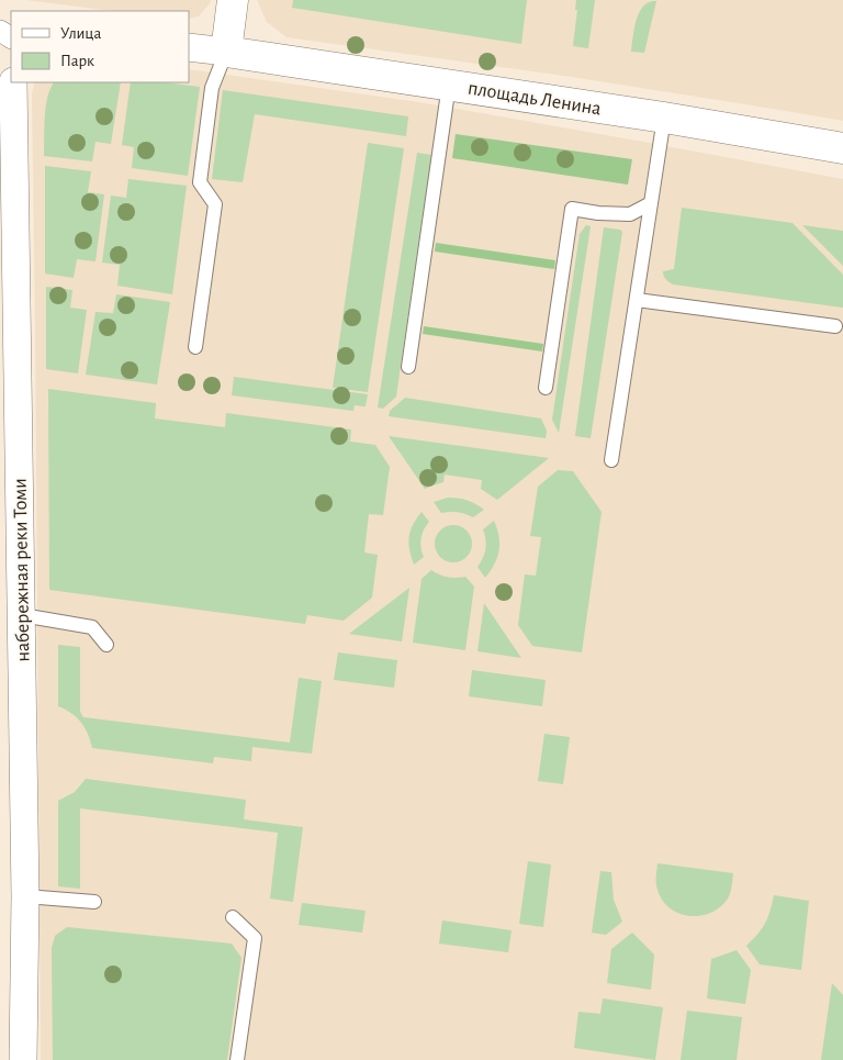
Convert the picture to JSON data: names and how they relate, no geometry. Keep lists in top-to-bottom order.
{
  "streets": {
    "street": ["площадь Ленина", "набережная реки Томи"]
  },
  "legend": ["Улица", "Парк"]
}
